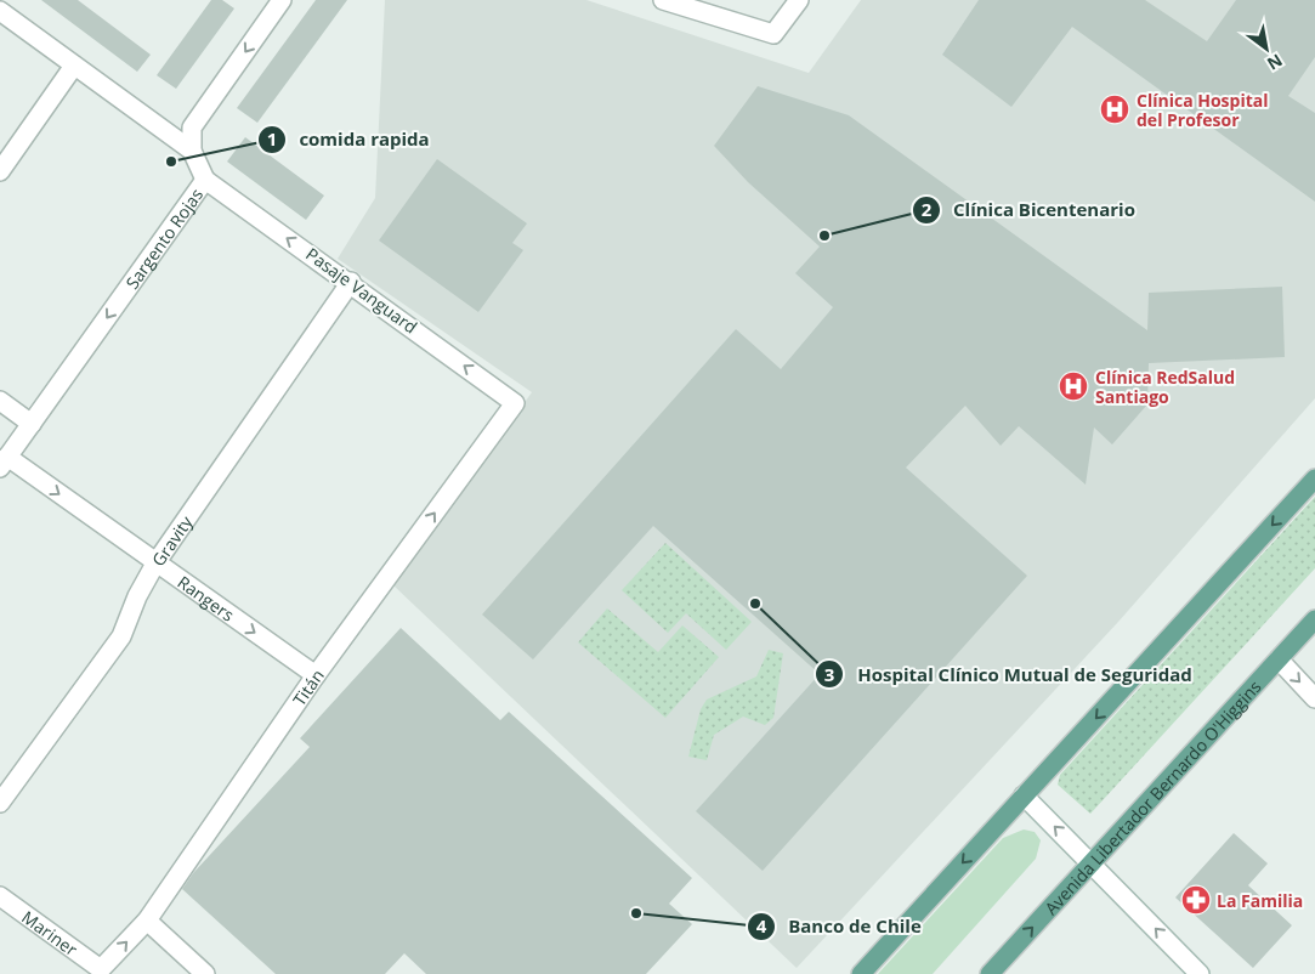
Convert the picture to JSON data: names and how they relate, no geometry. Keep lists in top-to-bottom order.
{
  "streets": {
    "main road": ["Avenida Libertador Bernardo O'Higgins"],
    "street": [
      "Sargento Rojas",
      "Pasaje Vanguard",
      "Gravity",
      "Rangers",
      "Titán",
      "Mariner"
    ]
  },
  "crossings": [
    ["Sargento Rojas", "Pasaje Vanguard"],
    ["Sargento Rojas", "Rangers"],
    ["Pasaje Vanguard", "Gravity"],
    ["Pasaje Vanguard", "Titán"],
    ["Gravity", "Rangers"],
    ["Rangers", "Titán"],
    ["Titán", "Mariner"]
  ],
  "one_way": [
    "Sargento Rojas",
    "Pasaje Vanguard",
    "Rangers",
    "Titán"
  ],
  "places": {
    "hospital": ["Clínica Hospital del Profesor", "Clínica RedSalud Santiago"],
    "other": [
      "comida rapida",
      "Clínica Bicentenario",
      "Hospital Clínico Mutual de Seguridad",
      "Banco de Chile"
    ],
    "pharmacy": ["La Familia"]
  },
  "north": "bottom right"
}
